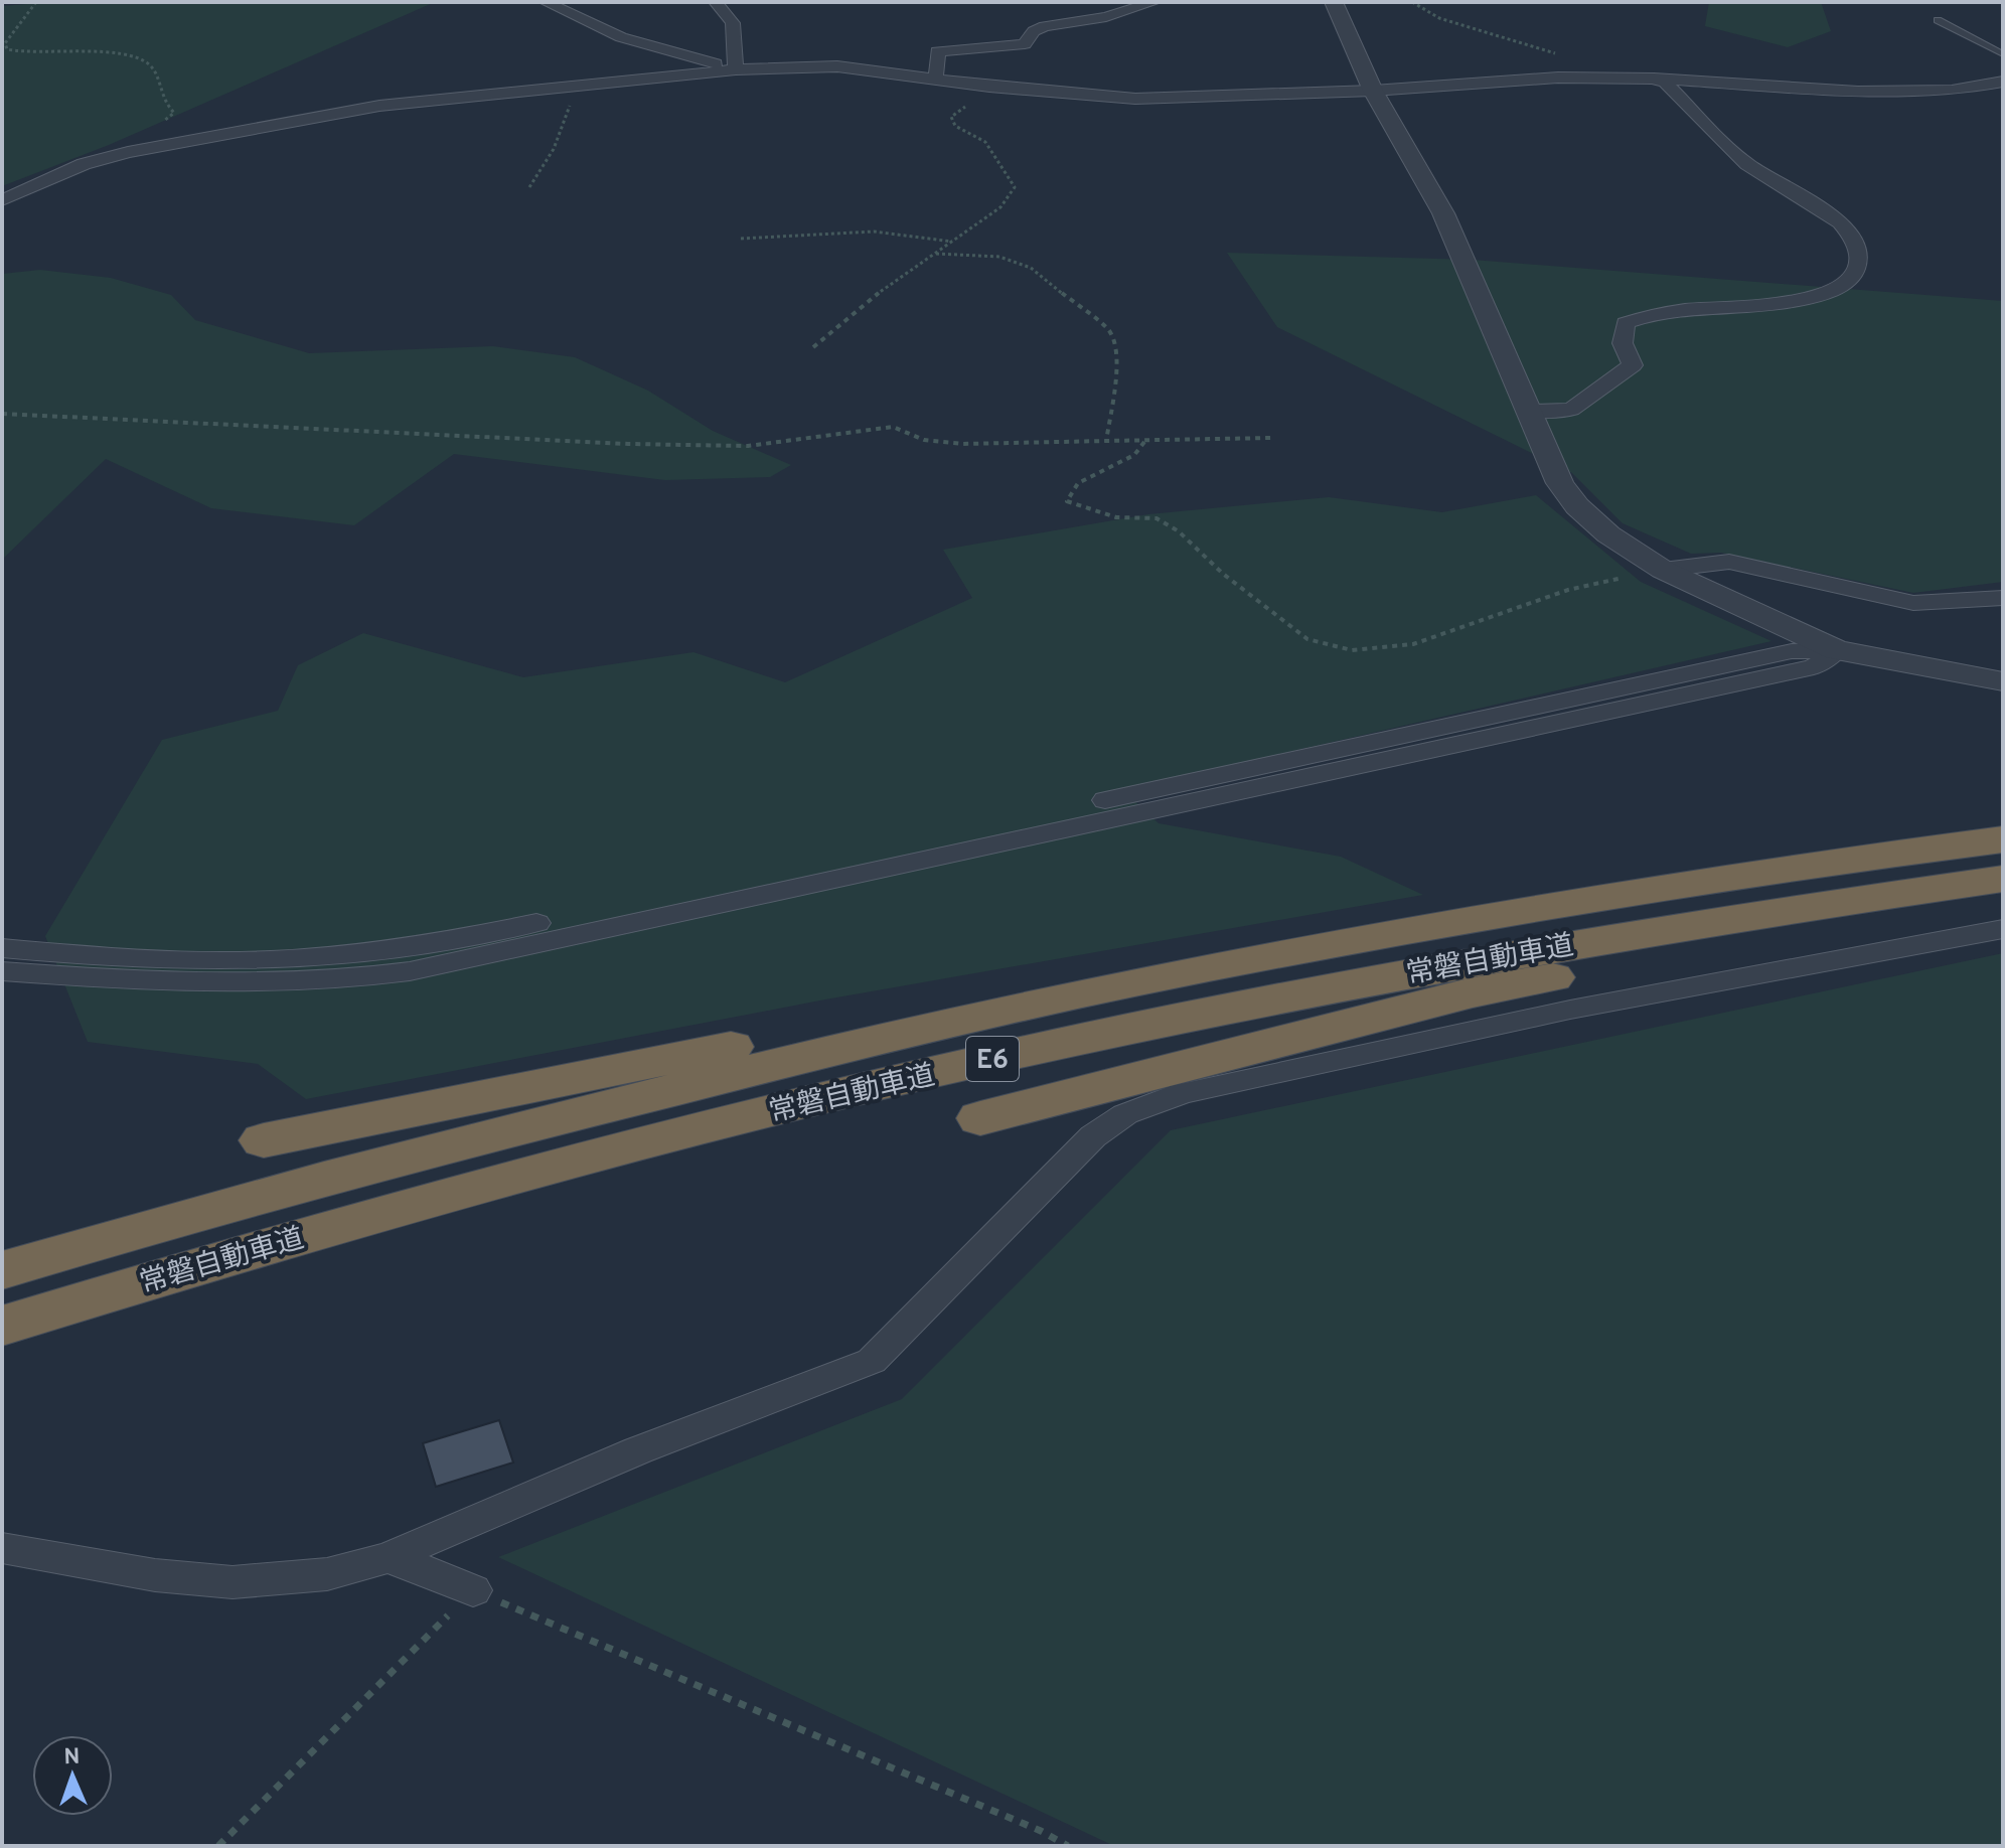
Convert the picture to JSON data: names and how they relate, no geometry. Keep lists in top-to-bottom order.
{
  "streets": {
    "highway": ["常磐自動車道", "E6"]
  },
  "north": "top"
}
